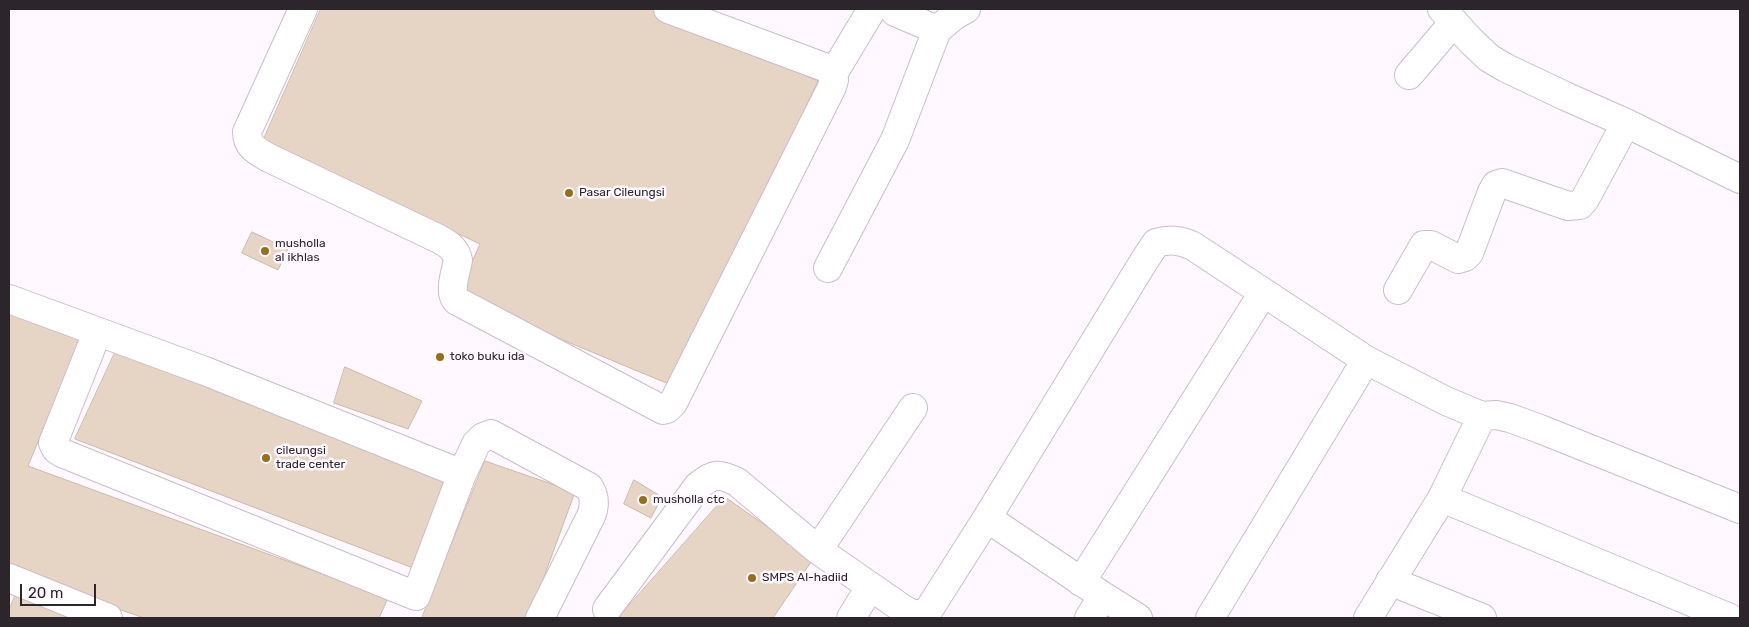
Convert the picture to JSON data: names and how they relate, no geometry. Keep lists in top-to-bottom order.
{
  "places": [
    "Pasar Cileungsi",
    "musholla al ikhlas",
    "toko buku ida",
    "cileungsi trade center",
    "musholla ctc",
    "SMPS Al-hadiid"
  ],
  "scale_bar": "20 m"
}
